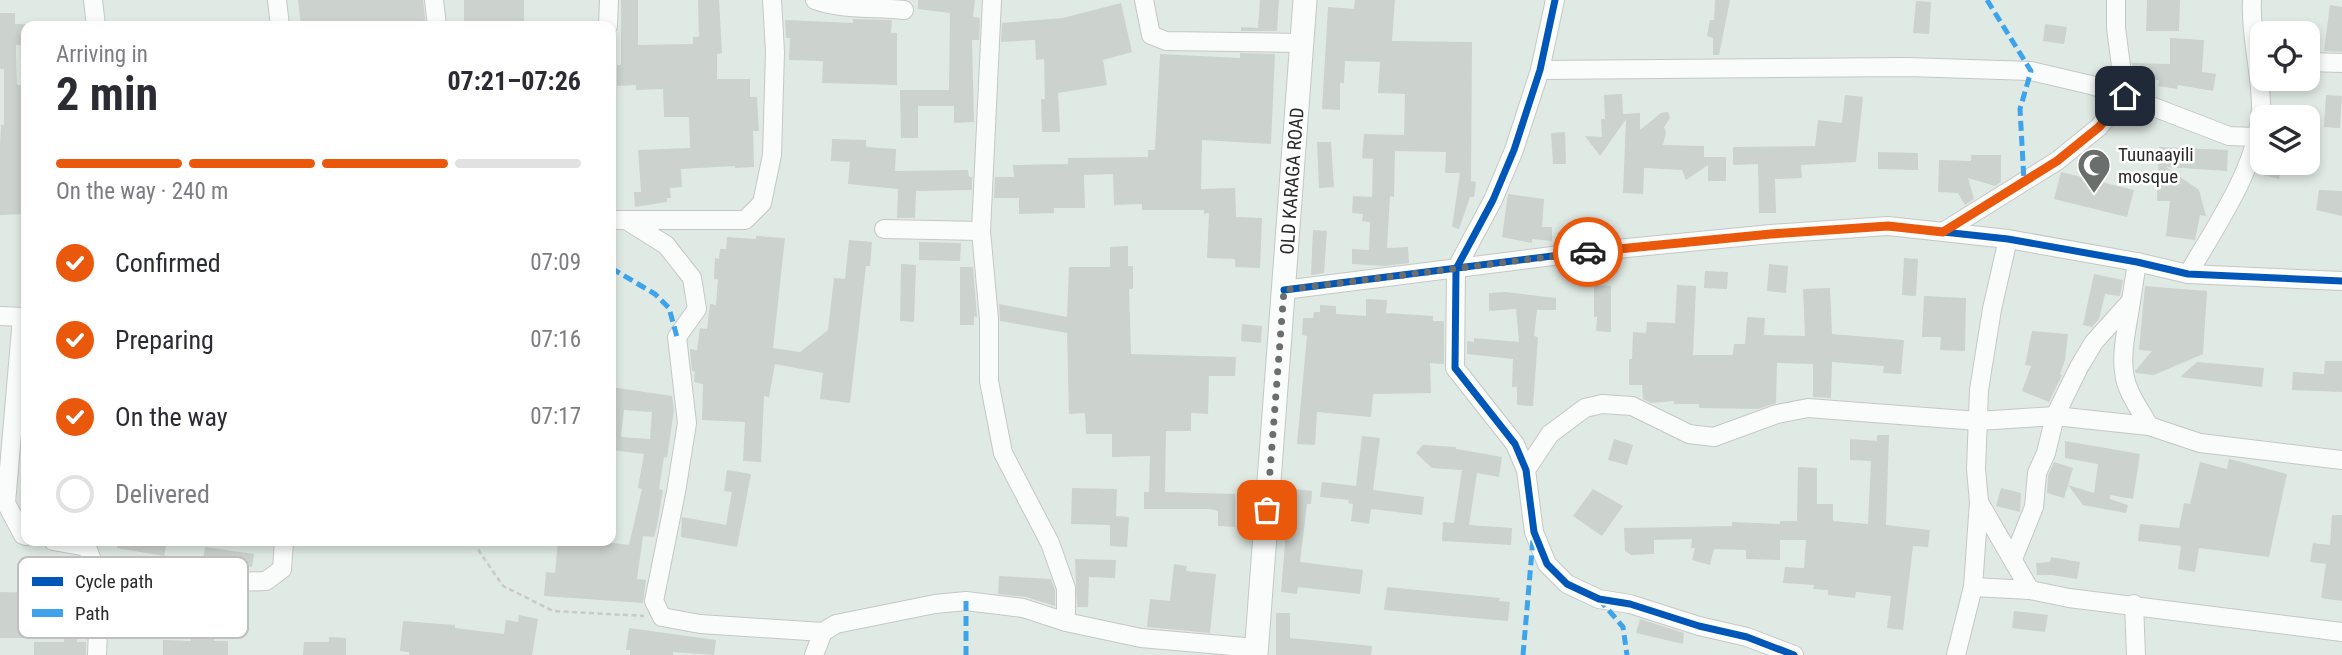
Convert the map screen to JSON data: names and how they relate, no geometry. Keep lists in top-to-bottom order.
{
  "streets": {
    "street": ["OLD KARAGA ROAD"]
  },
  "places": {
    "mosque": ["Tuunaayili mosque"]
  },
  "legend": ["Cycle path", "Path"],
  "page": {
    "heading": ["2 min", "Arriving in", "07:21–07:26"],
    "bar": "On the way · 240 m",
    "list": [
      ["Confirmed", "07:09"],
      ["Preparing", "07:16"],
      ["On the way", "07:17"],
      "Delivered"
    ]
  }
}
